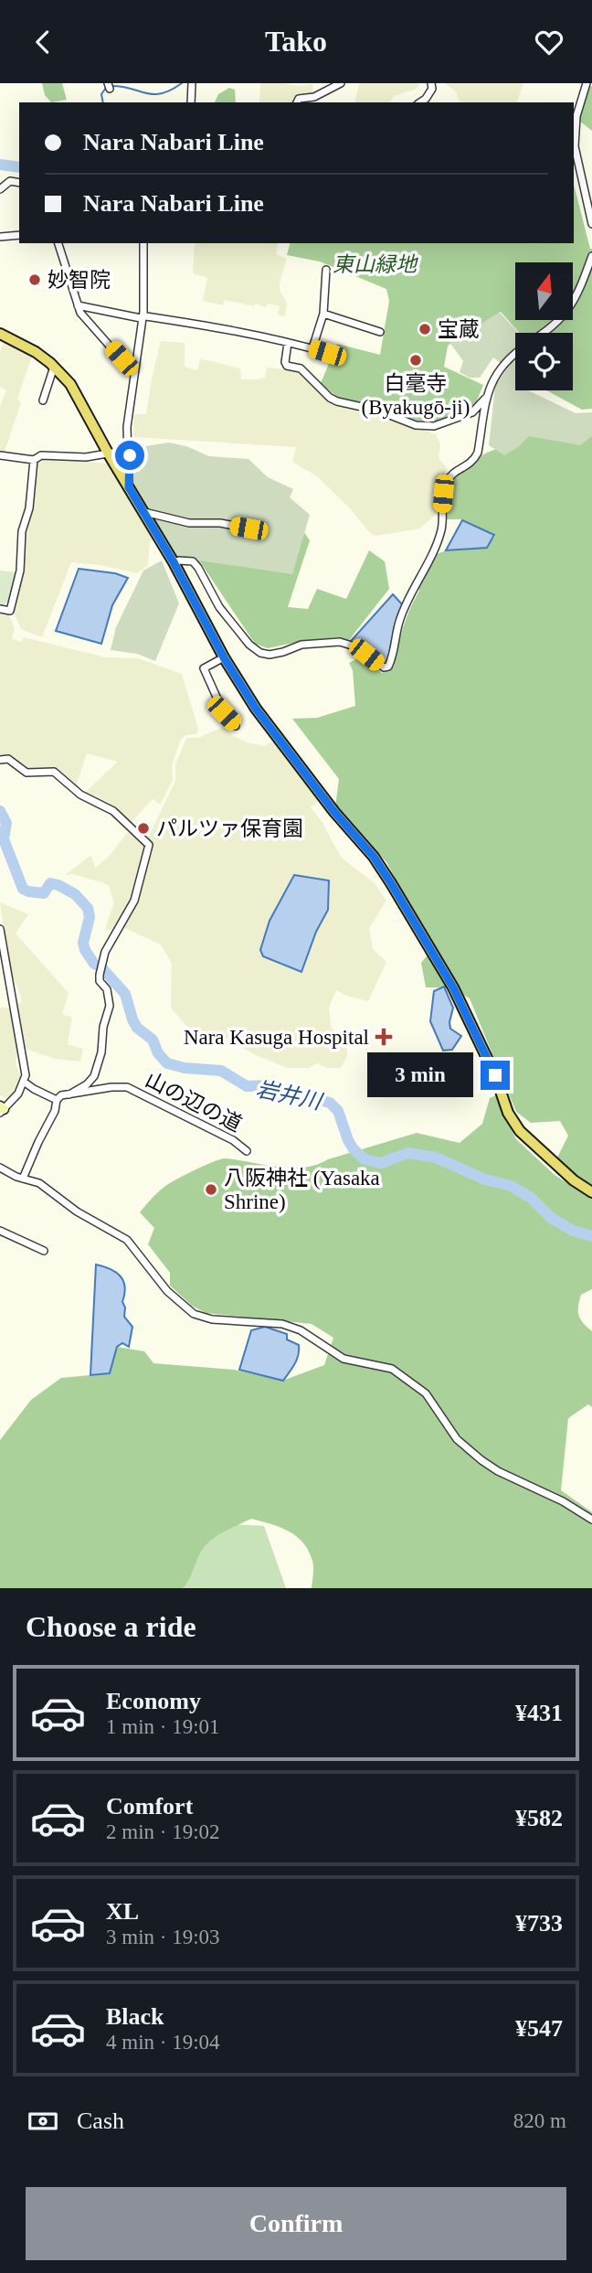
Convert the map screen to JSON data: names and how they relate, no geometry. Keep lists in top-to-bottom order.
{
  "streets": {
    "street": ["山の辺の道"]
  },
  "water": ["岩井川"],
  "parks": ["東山緑地"],
  "places": {
    "other": [
      "妙智院",
      "宝蔵",
      "白毫寺 (Byakugō-ji)",
      "パルツァ保育園",
      "八阪神社 (Yasaka Shrine)"
    ],
    "health": ["Nara Kasuga Hospital"]
  },
  "north": "top",
  "page": {
    "header": "Tako",
    "banner": ["Nara Nabari Line", "Nara Nabari Line"],
    "bubble": "3 min",
    "heading": "Choose a ride",
    "list": [
      {
        "name": "Economy",
        "note": "1 min · 19:01",
        "value": "¥431"
      },
      {
        "name": "Comfort",
        "note": "2 min · 19:02",
        "value": "¥582"
      },
      {
        "name": "XL",
        "note": "3 min · 19:03",
        "value": "¥733"
      },
      {
        "name": "Black",
        "note": "4 min · 19:04",
        "value": "¥547"
      }
    ],
    "pay": ["Cash", "820 m"],
    "buttons": "Confirm"
  }
}
